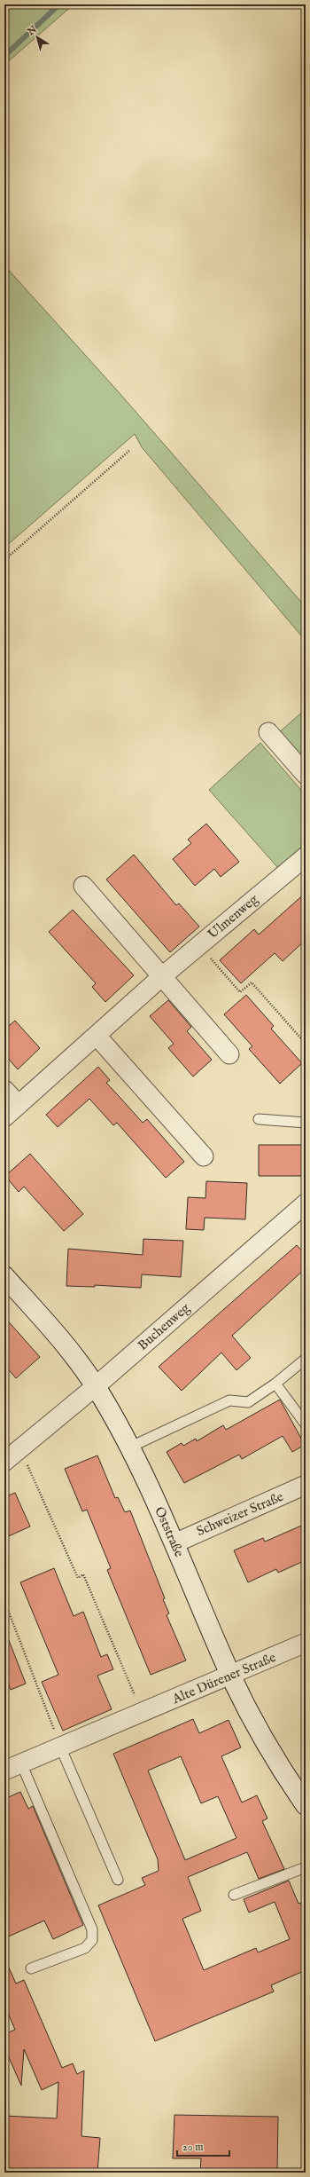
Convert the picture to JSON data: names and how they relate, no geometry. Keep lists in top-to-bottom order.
{
  "streets": {
    "main road": ["Oststraße"],
    "street": [
      "Ulmenweg",
      "Buchenweg",
      "Schweizer Straße",
      "Alte Dürener Straße"
    ]
  },
  "crossings": [
    ["Buchenweg", "Oststraße"],
    ["Schweizer Straße", "Oststraße"],
    ["Oststraße", "Alte Dürener Straße"]
  ],
  "scale_bar": "20 m",
  "north": "top left"
}
